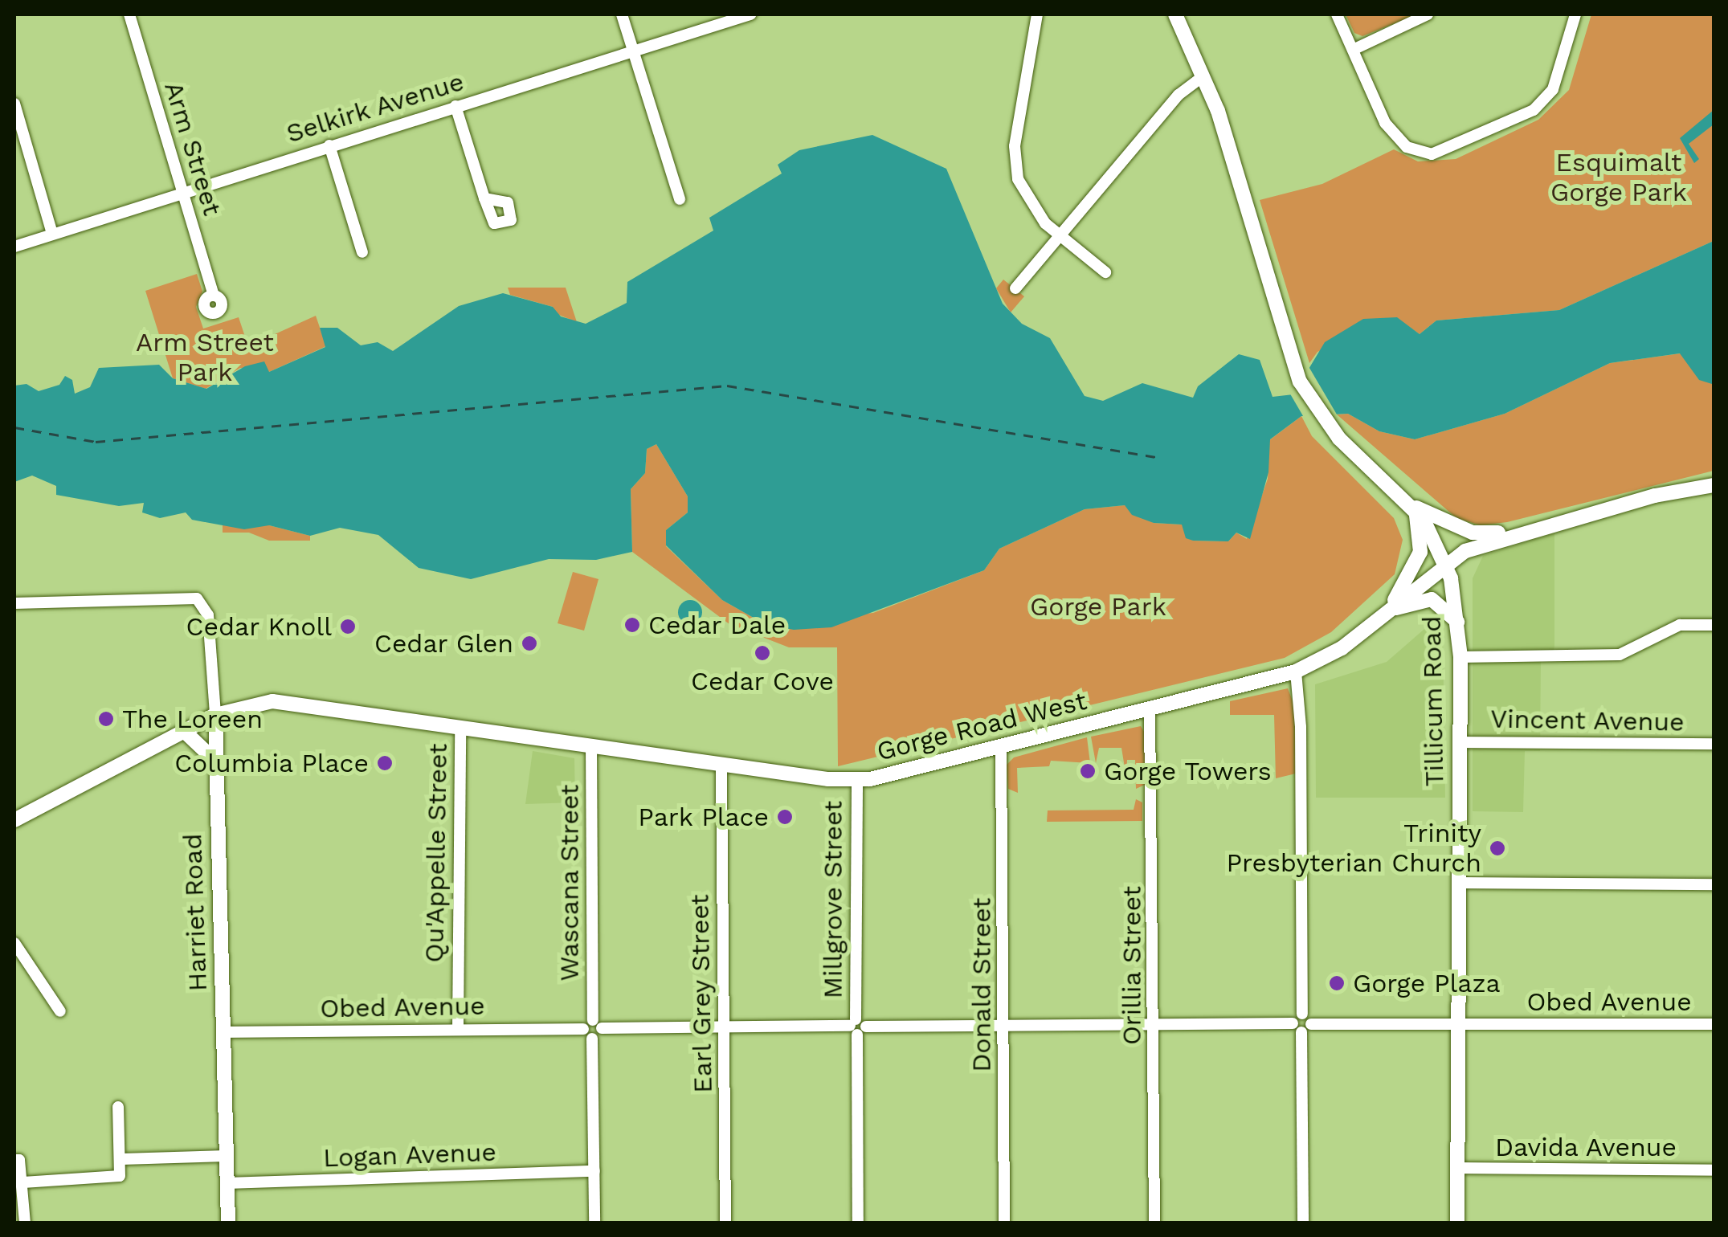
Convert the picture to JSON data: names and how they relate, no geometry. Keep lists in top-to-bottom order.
{
  "streets": {
    "main road": ["Tillicum Road", "Gorge Road West", "Harriet Road"],
    "street": [
      "Selkirk Avenue",
      "Arm Street",
      "Vincent Avenue",
      "Qu'Appelle Street",
      "Wascana Street",
      "Millgrove Street",
      "Orillia Street",
      "Donald Street",
      "Earl Grey Street",
      "Obed Avenue",
      "Davida Avenue",
      "Logan Avenue"
    ]
  },
  "crossings": [
    ["Selkirk Avenue", "Arm Street"],
    ["Tillicum Road", "Vincent Avenue"],
    ["Tillicum Road", "Gorge Road West"],
    ["Tillicum Road", "Obed Avenue"],
    ["Tillicum Road", "Davida Avenue"],
    ["Gorge Road West", "Qu'Appelle Street"],
    ["Gorge Road West", "Wascana Street"],
    ["Gorge Road West", "Millgrove Street"],
    ["Gorge Road West", "Harriet Road"],
    ["Gorge Road West", "Orillia Street"],
    ["Gorge Road West", "Donald Street"],
    ["Gorge Road West", "Earl Grey Street"],
    ["Qu'Appelle Street", "Obed Avenue"],
    ["Wascana Street", "Obed Avenue"],
    ["Millgrove Street", "Obed Avenue"],
    ["Harriet Road", "Obed Avenue"],
    ["Harriet Road", "Logan Avenue"],
    ["Orillia Street", "Obed Avenue"],
    ["Donald Street", "Obed Avenue"],
    ["Earl Grey Street", "Obed Avenue"]
  ],
  "parks": ["Esquimalt Gorge Park", "Arm Street Park", "Gorge Park"],
  "places": [
    "Cedar Dale",
    "Cedar Knoll",
    "Cedar Glen",
    "Cedar Cove",
    "The Loreen",
    "Columbia Place",
    "Gorge Towers",
    "Park Place",
    "Trinity Presbyterian Church",
    "Gorge Plaza"
  ]
}
